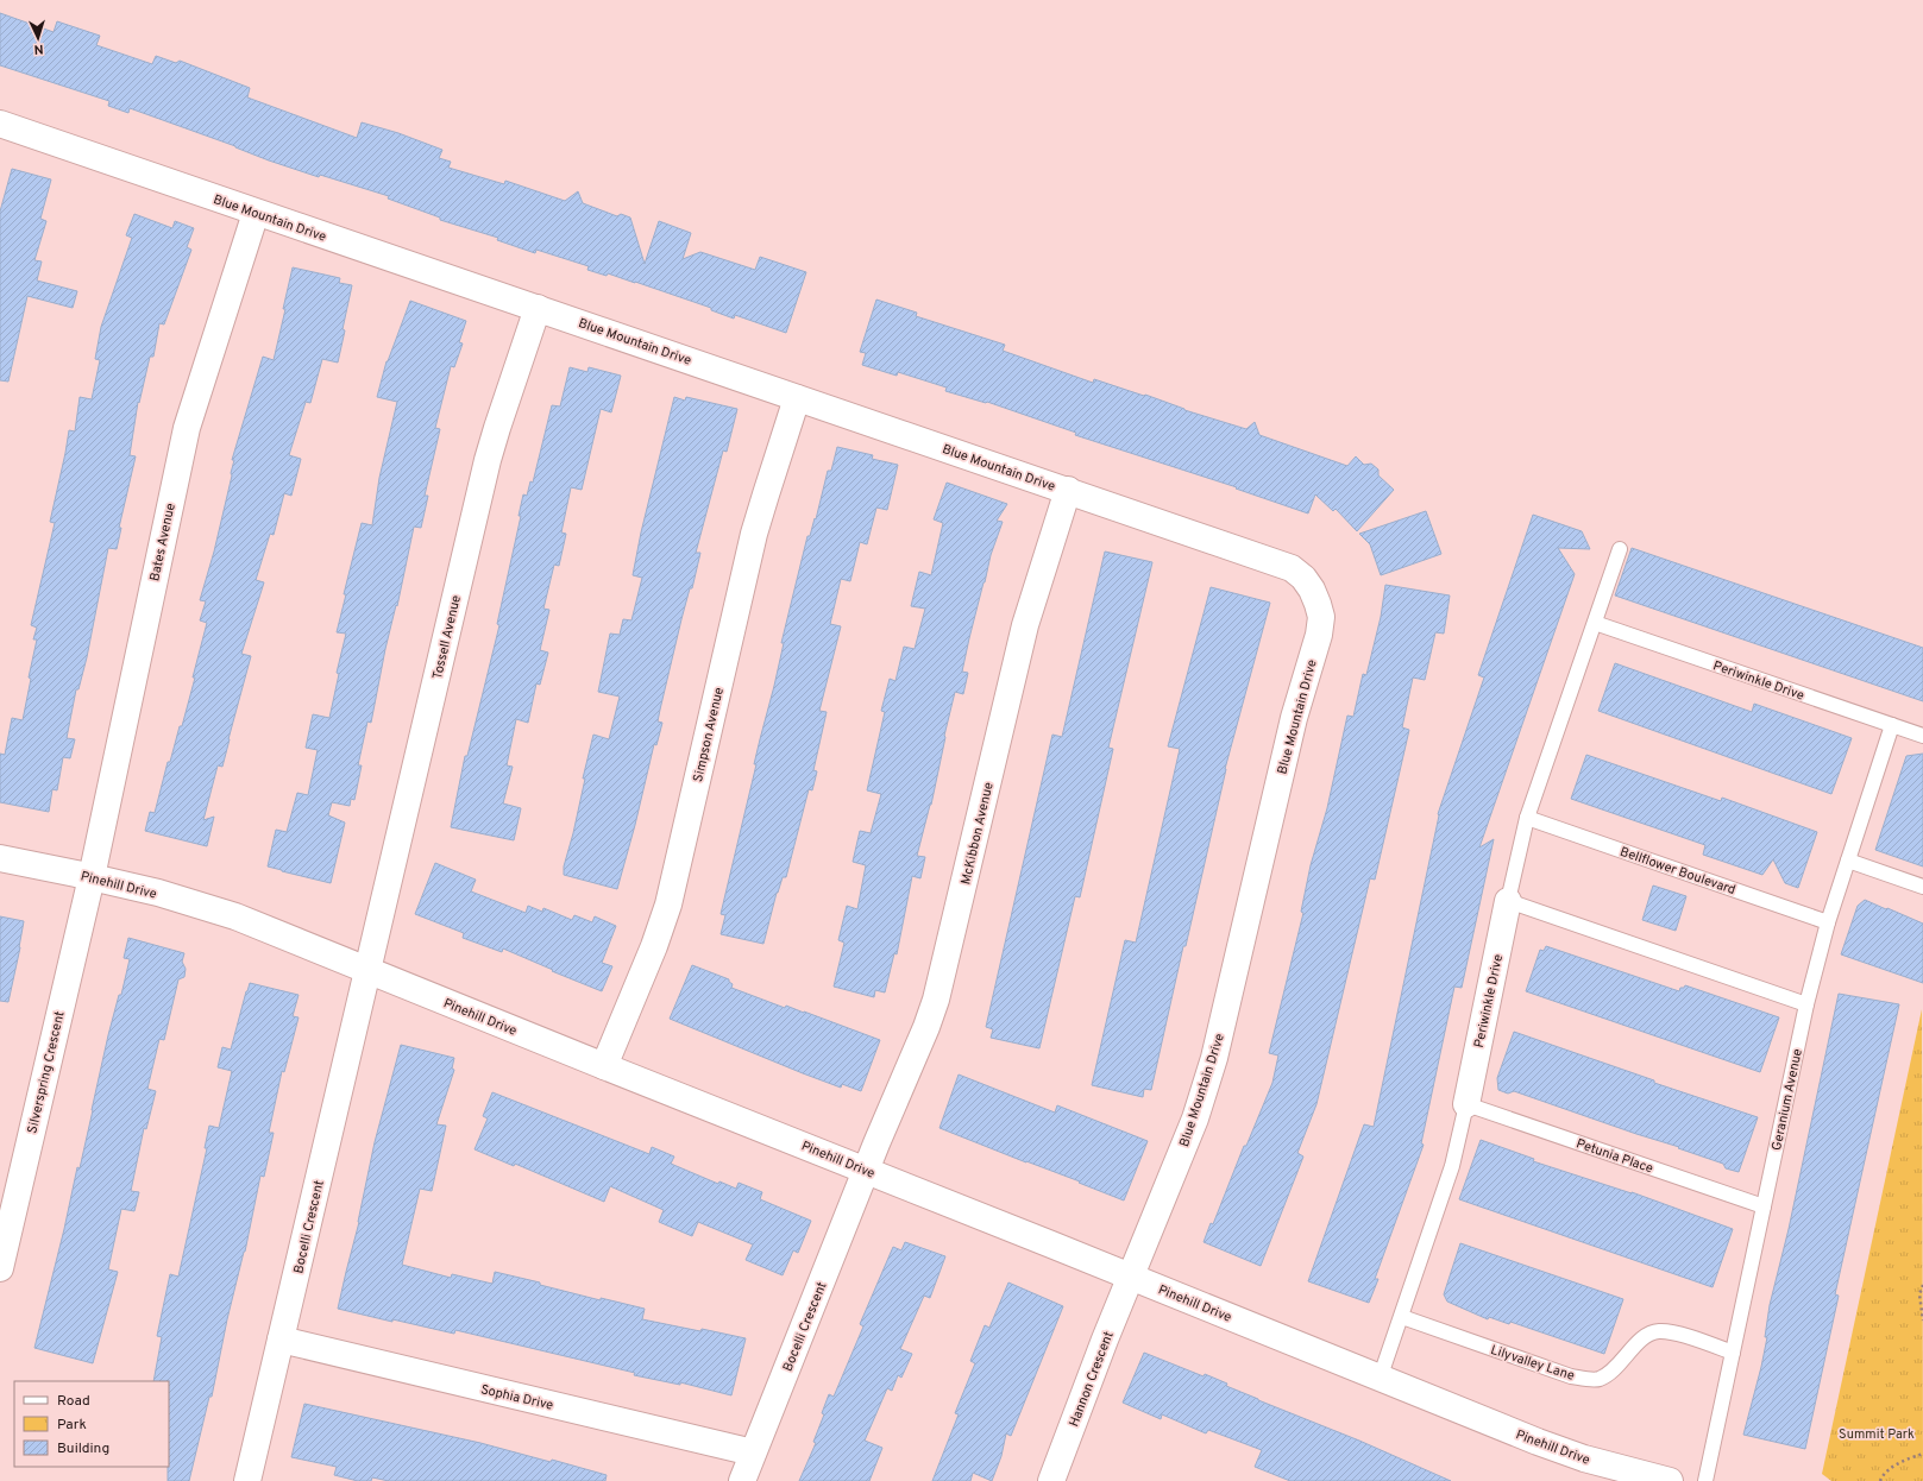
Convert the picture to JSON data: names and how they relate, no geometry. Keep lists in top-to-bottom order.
{
  "streets": {
    "street": [
      "Blue Mountain Drive",
      "Bates Avenue",
      "Tossell Avenue",
      "Periwinkle Drive",
      "Simpson Avenue",
      "McKibbon Avenue",
      "Pinehill Drive",
      "Silverspring Crescent",
      "Bocelli Crescent",
      "Hannon Crescent",
      "Sophia Drive"
    ],
    "lane": [
      "Bellflower Boulevard",
      "Geranium Avenue",
      "Petunia Place",
      "Lilyvalley Lane"
    ]
  },
  "crossings": [
    ["Blue Mountain Drive", "Bates Avenue"],
    ["Blue Mountain Drive", "Tossell Avenue"],
    ["Blue Mountain Drive", "Simpson Avenue"],
    ["Blue Mountain Drive", "McKibbon Avenue"],
    ["Blue Mountain Drive", "Pinehill Drive"],
    ["Blue Mountain Drive", "Hannon Crescent"],
    ["Bates Avenue", "Pinehill Drive"],
    ["Bates Avenue", "Silverspring Crescent"],
    ["Tossell Avenue", "Pinehill Drive"],
    ["Tossell Avenue", "Bocelli Crescent"],
    ["Periwinkle Drive", "Bellflower Boulevard"],
    ["Periwinkle Drive", "Pinehill Drive"],
    ["Periwinkle Drive", "Geranium Avenue"],
    ["Periwinkle Drive", "Petunia Place"],
    ["Periwinkle Drive", "Lilyvalley Lane"],
    ["Simpson Avenue", "Pinehill Drive"],
    ["McKibbon Avenue", "Pinehill Drive"],
    ["McKibbon Avenue", "Bocelli Crescent"],
    ["Bellflower Boulevard", "Geranium Avenue"],
    ["Pinehill Drive", "Silverspring Crescent"],
    ["Pinehill Drive", "Bocelli Crescent"],
    ["Pinehill Drive", "Hannon Crescent"],
    ["Geranium Avenue", "Petunia Place"],
    ["Geranium Avenue", "Lilyvalley Lane"],
    ["Bocelli Crescent", "Sophia Drive"]
  ],
  "parks": ["Summit Park"],
  "legend": ["Road", "Park", "Building"],
  "north": "bottom"
}
